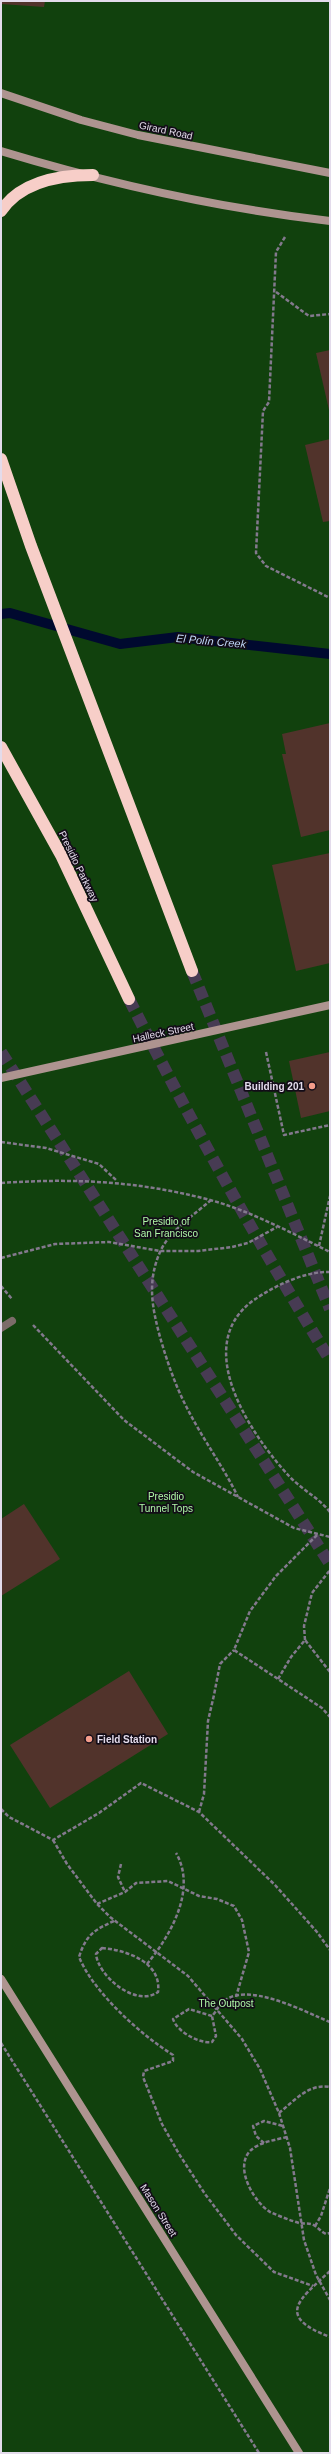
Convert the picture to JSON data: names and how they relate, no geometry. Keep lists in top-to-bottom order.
{
  "streets": {
    "highway": ["Presidio Parkway"],
    "street": ["Girard Road", "Halleck Street", "Mason Street"]
  },
  "water": ["El Polín Creek"],
  "parks": ["Presidio of San Francisco", "Presidio Tunnel Tops", "The Outpost"],
  "places": ["Building 201", "Field Station"]
}
